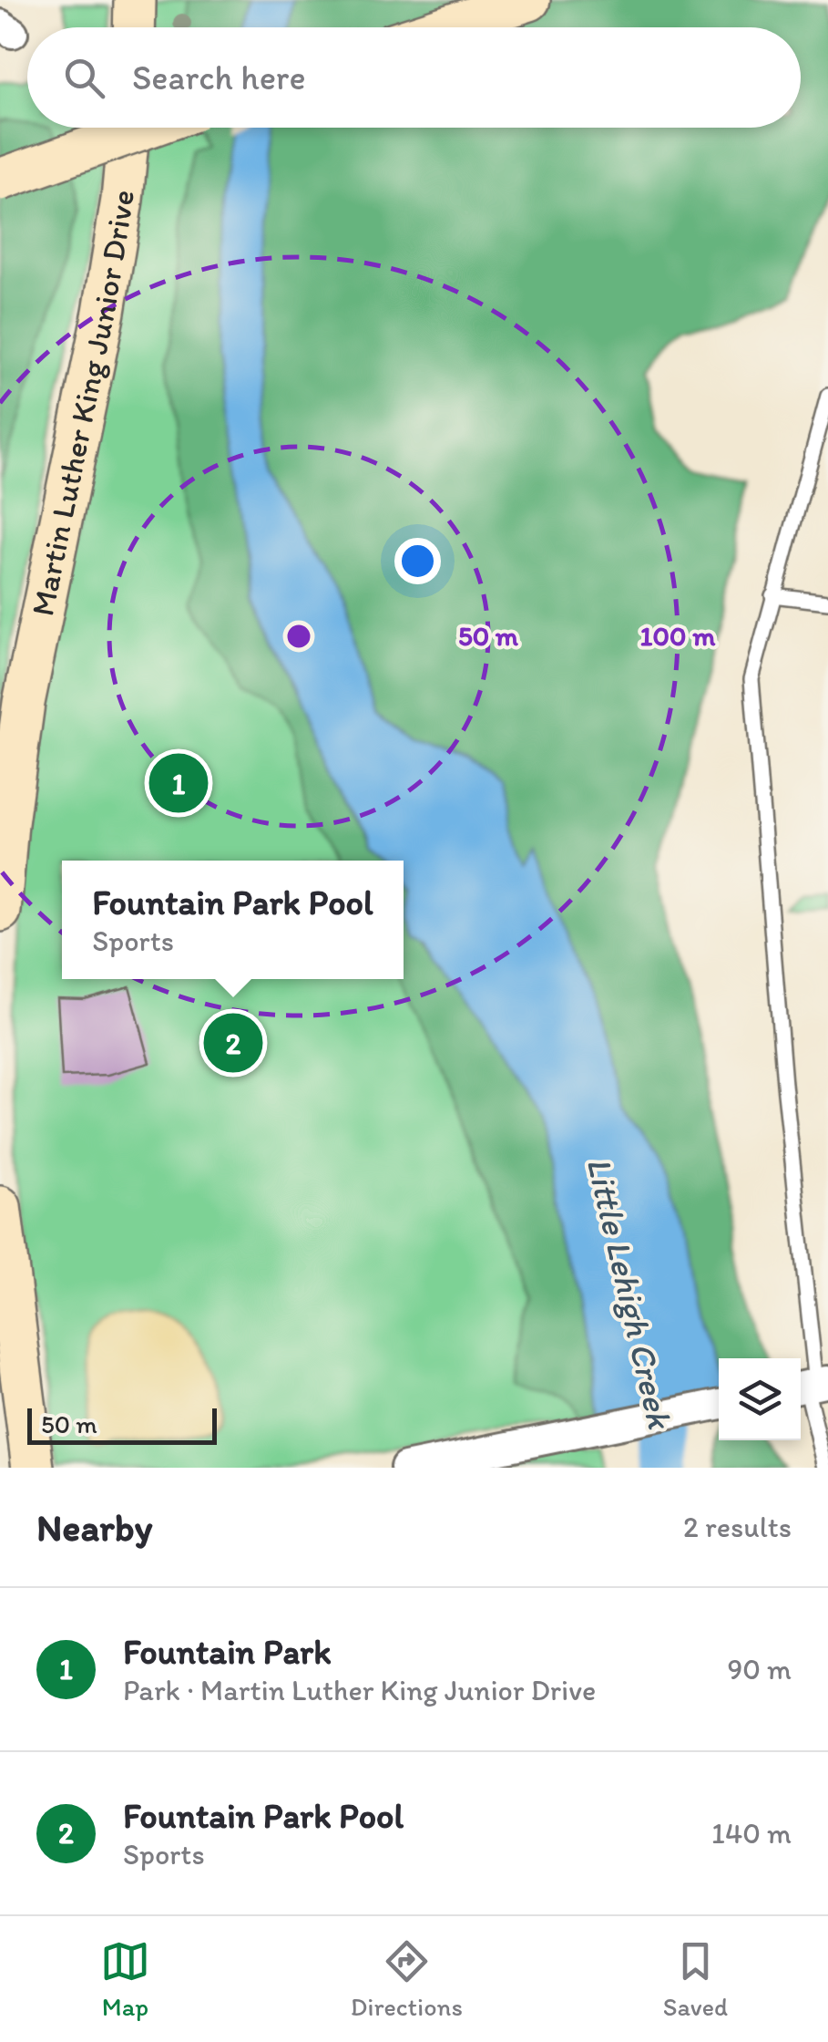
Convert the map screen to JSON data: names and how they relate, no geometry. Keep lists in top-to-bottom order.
{
  "streets": {
    "main road": ["Martin Luther King Junior Drive"]
  },
  "water": ["Little Lehigh Creek"],
  "scale_bar": "50 m",
  "page": {
    "search": "Search here",
    "pins": ["1", "2"],
    "popup": ["Fountain Park Pool", "Sports"],
    "scale": "50 m",
    "heading": ["Nearby", "2 results"],
    "list": [
      {
        "mark": "1",
        "name": "Fountain Park",
        "note": "Park · Martin Luther King Junior Drive",
        "value": "90 m"
      },
      {
        "mark": "2",
        "name": "Fountain Park Pool",
        "note": "Sports",
        "value": "140 m"
      }
    ],
    "nav": ["Map", "Directions", "Saved"]
  },
  "rings": ["50 m", "100 m"]
}
